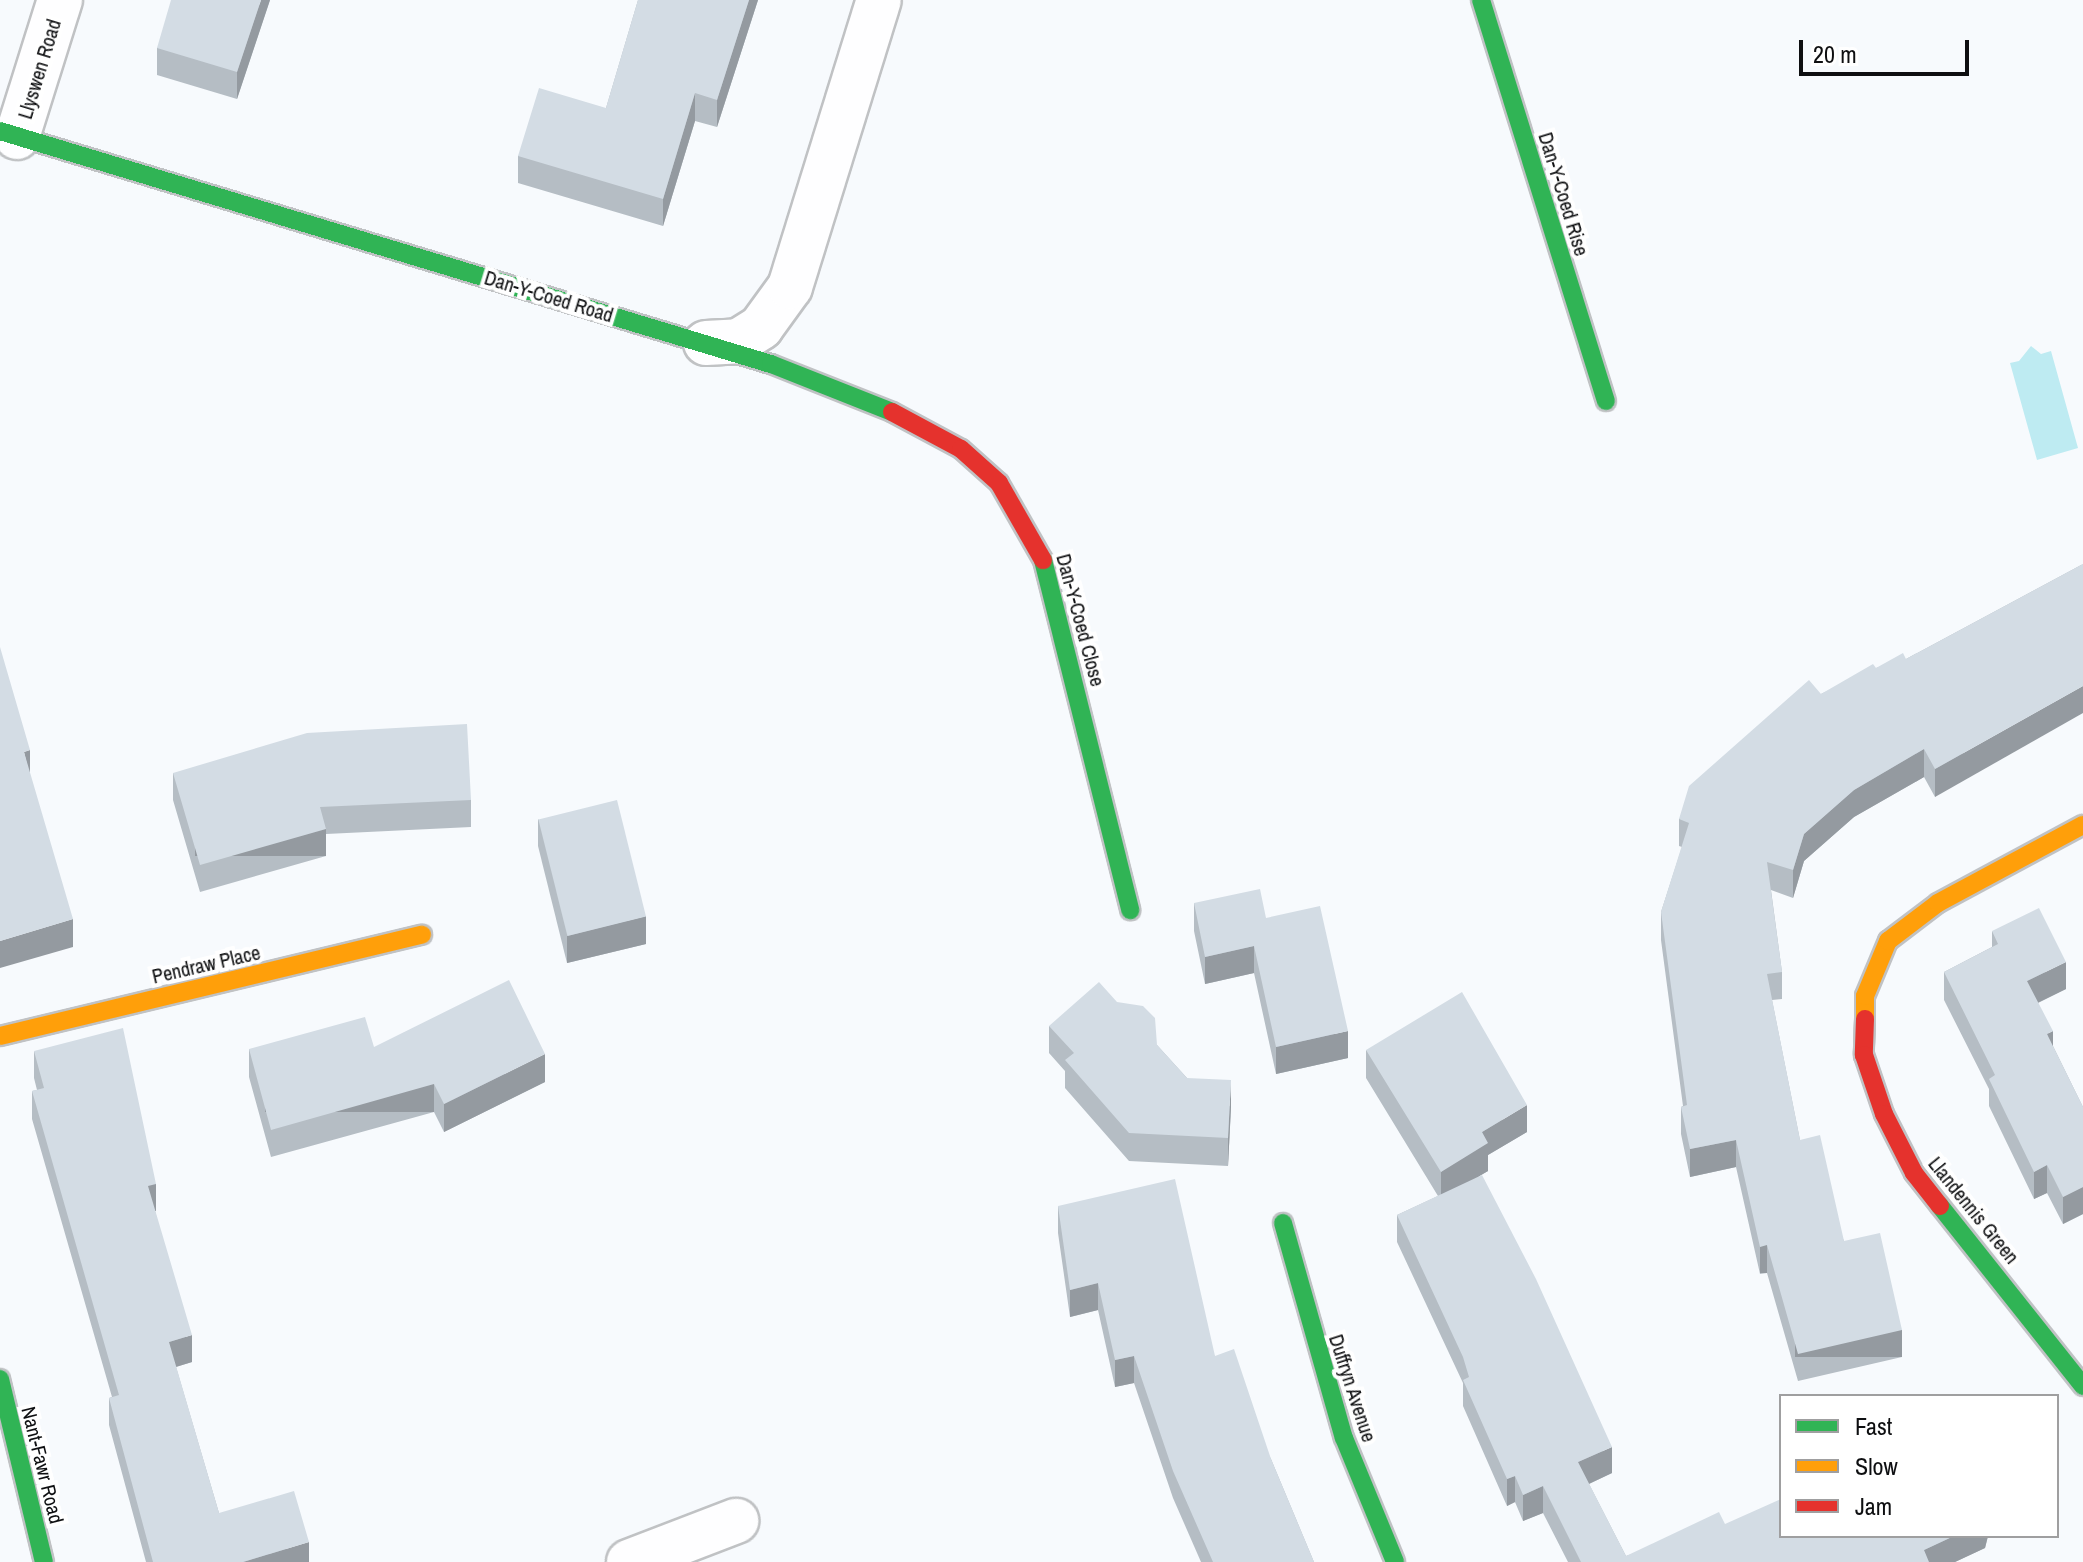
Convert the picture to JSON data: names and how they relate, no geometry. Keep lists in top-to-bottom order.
{
  "streets": {
    "street": [
      "Llyswen Road",
      "Dan-Y-Coed Rise",
      "Dan-Y-Coed Road",
      "Dan-Y-Coed Close",
      "Pendraw Place",
      "Llandennis Green",
      "Duffryn Avenue",
      "Nant-Fawr Road"
    ]
  },
  "crossings": [
    ["Llyswen Road", "Dan-Y-Coed Road"],
    ["Dan-Y-Coed Road", "Dan-Y-Coed Close"]
  ],
  "legend": ["Fast", "Slow", "Jam"],
  "scale_bar": "20 m"
}
